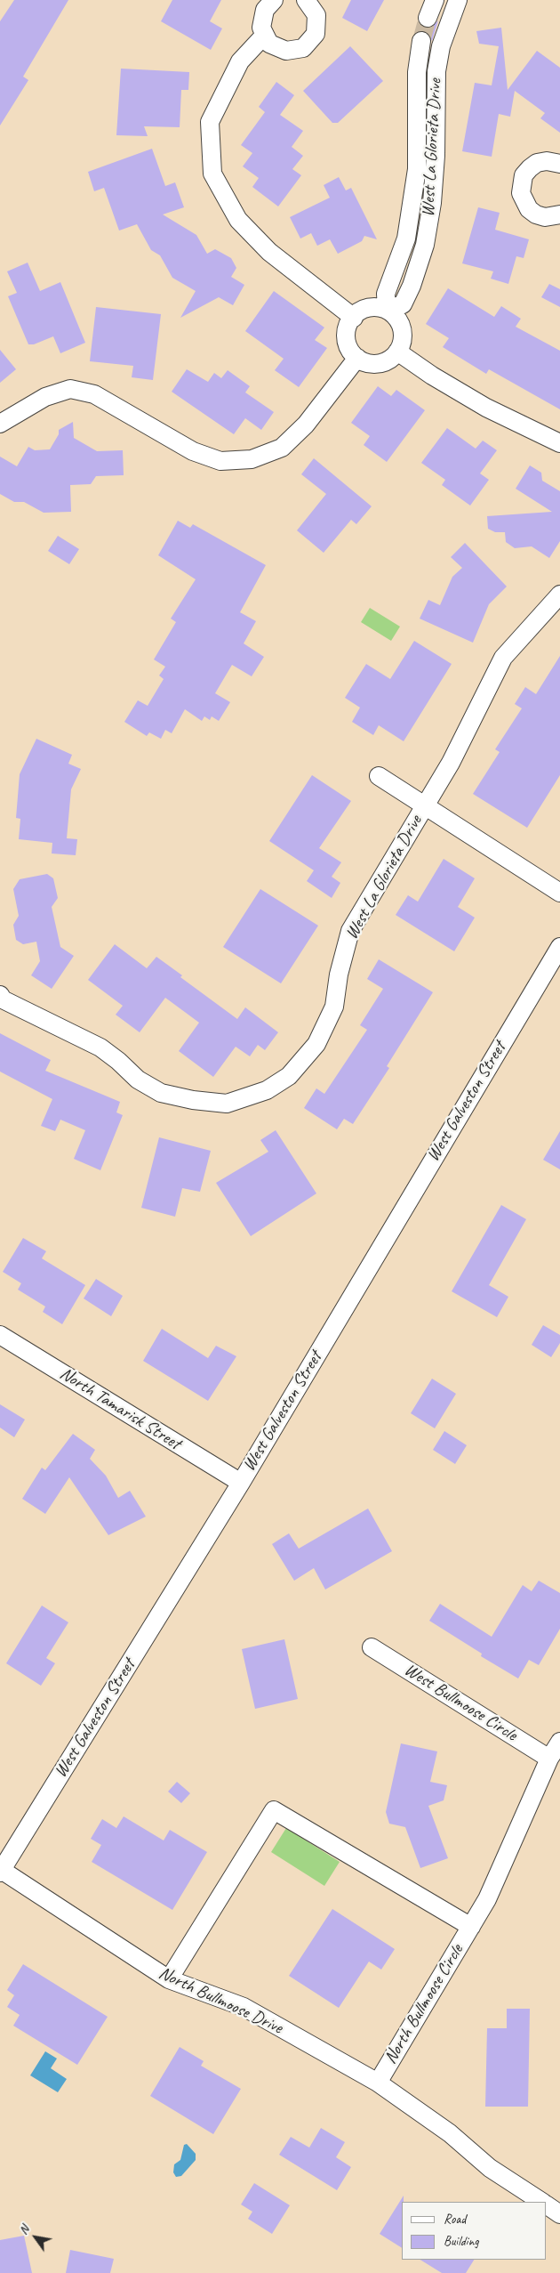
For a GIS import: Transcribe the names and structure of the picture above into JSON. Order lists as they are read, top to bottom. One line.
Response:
{"streets":{"street":["West La Glorieta Drive","West Galveston Street","North Tamarisk Street","West Bullmoose Circle","North Bullmoose Drive","North Bullmoose Circle"]},"crossings":[["West Galveston Street","North Tamarisk Street"],["West Galveston Street","North Bullmoose Drive"],["West Bullmoose Circle","North Bullmoose Circle"],["North Bullmoose Drive","North Bullmoose Circle"]],"legend":["Road","Building"],"north":"top left"}
